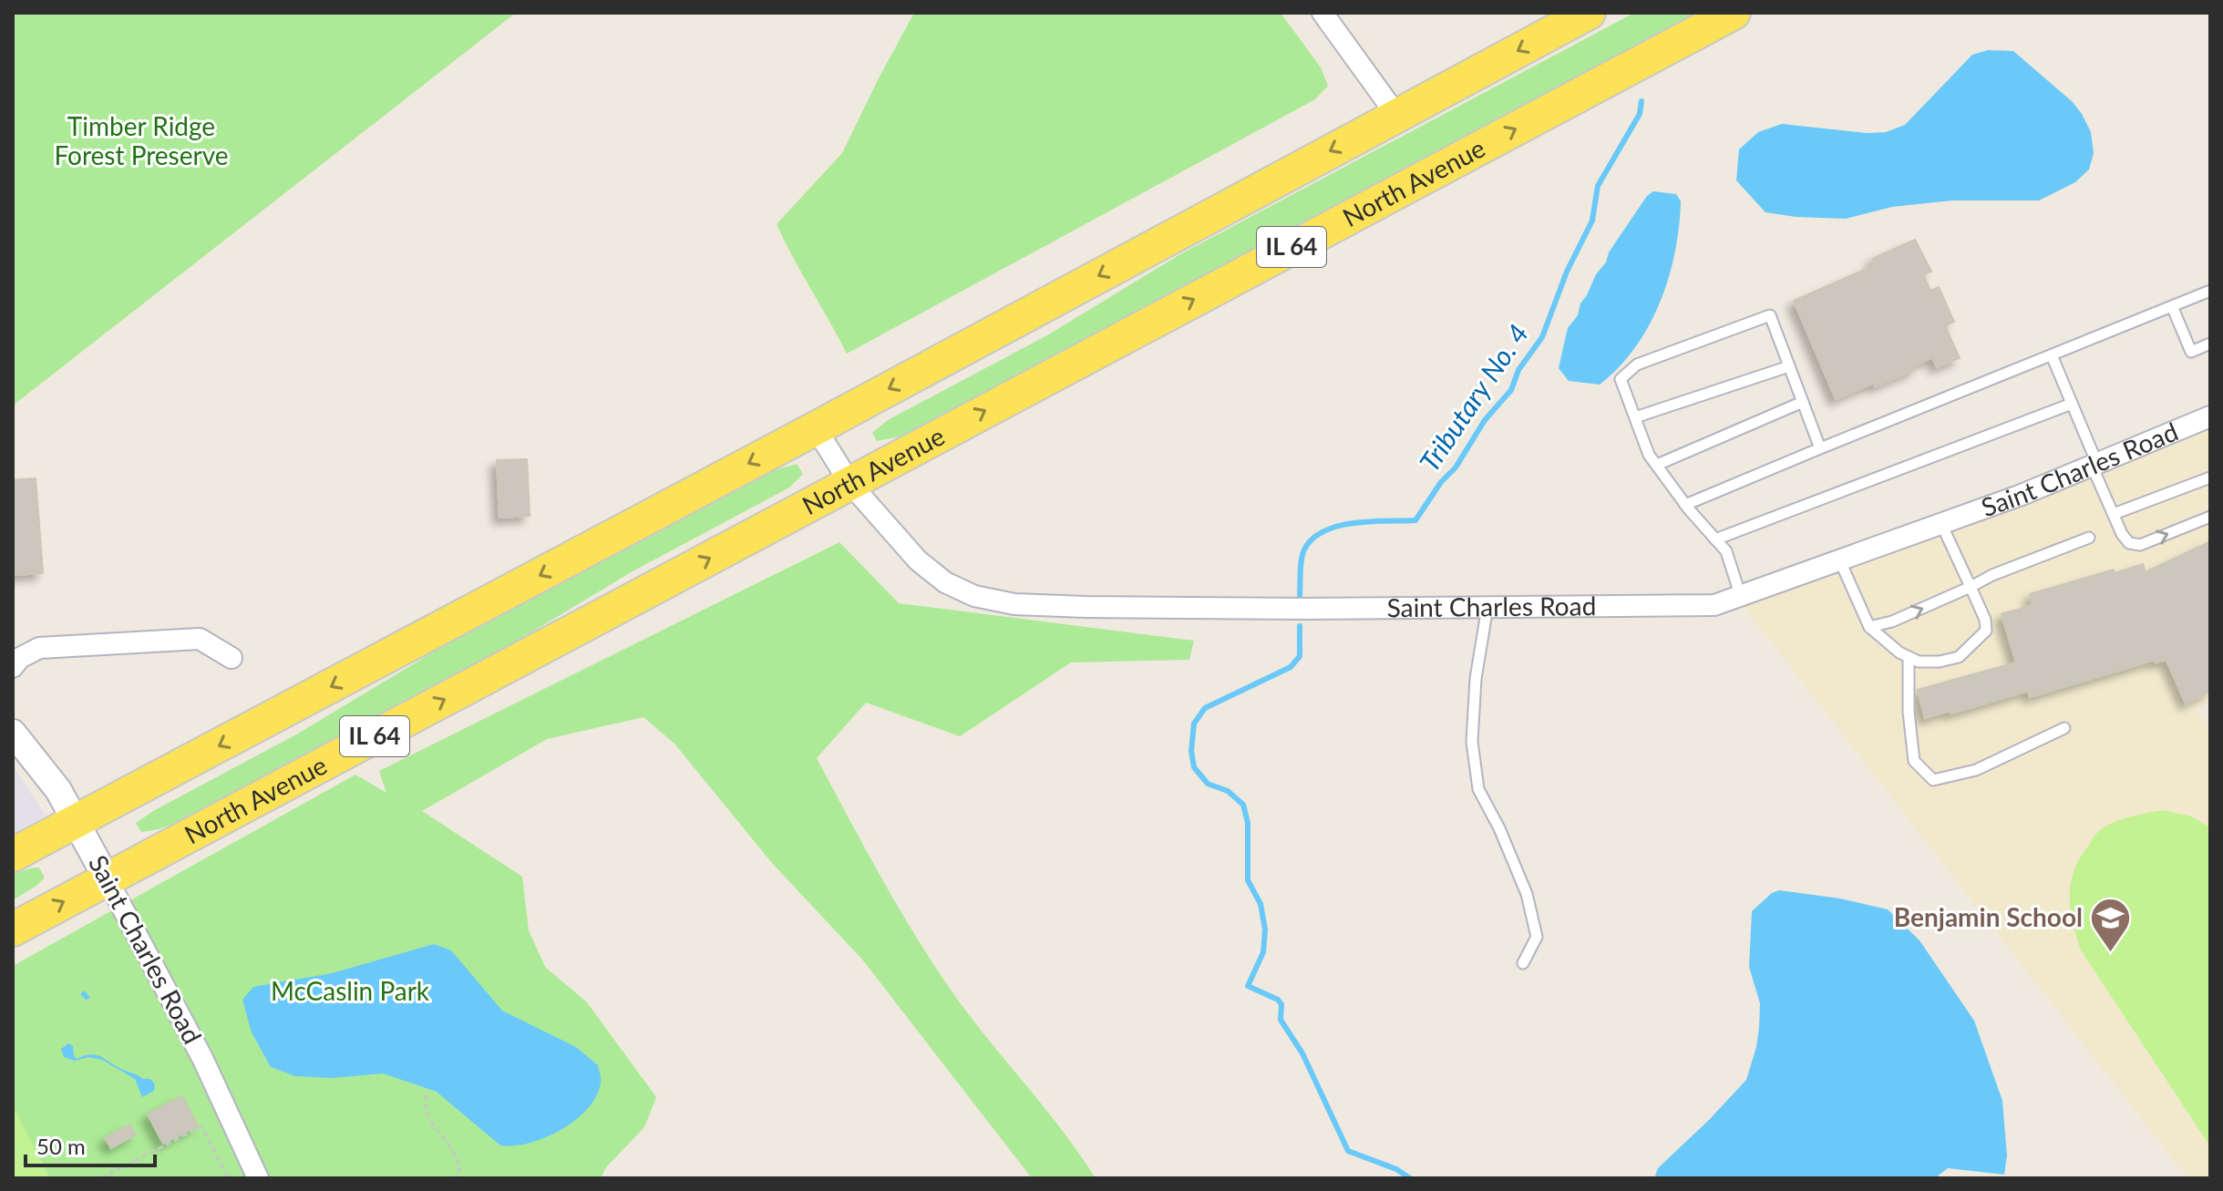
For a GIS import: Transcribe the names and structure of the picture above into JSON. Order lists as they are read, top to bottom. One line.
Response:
{"streets":{"main road":["North Avenue","IL 64"],"street":["Saint Charles Road"]},"crossings":[["North Avenue","Saint Charles Road"],["IL 64","Saint Charles Road"]],"water":["Tributary No. 4"],"parks":["Timber Ridge Forest Preserve","McCaslin Park"],"places":{"school or university":["Benjamin School"]},"scale_bar":"50 m"}
